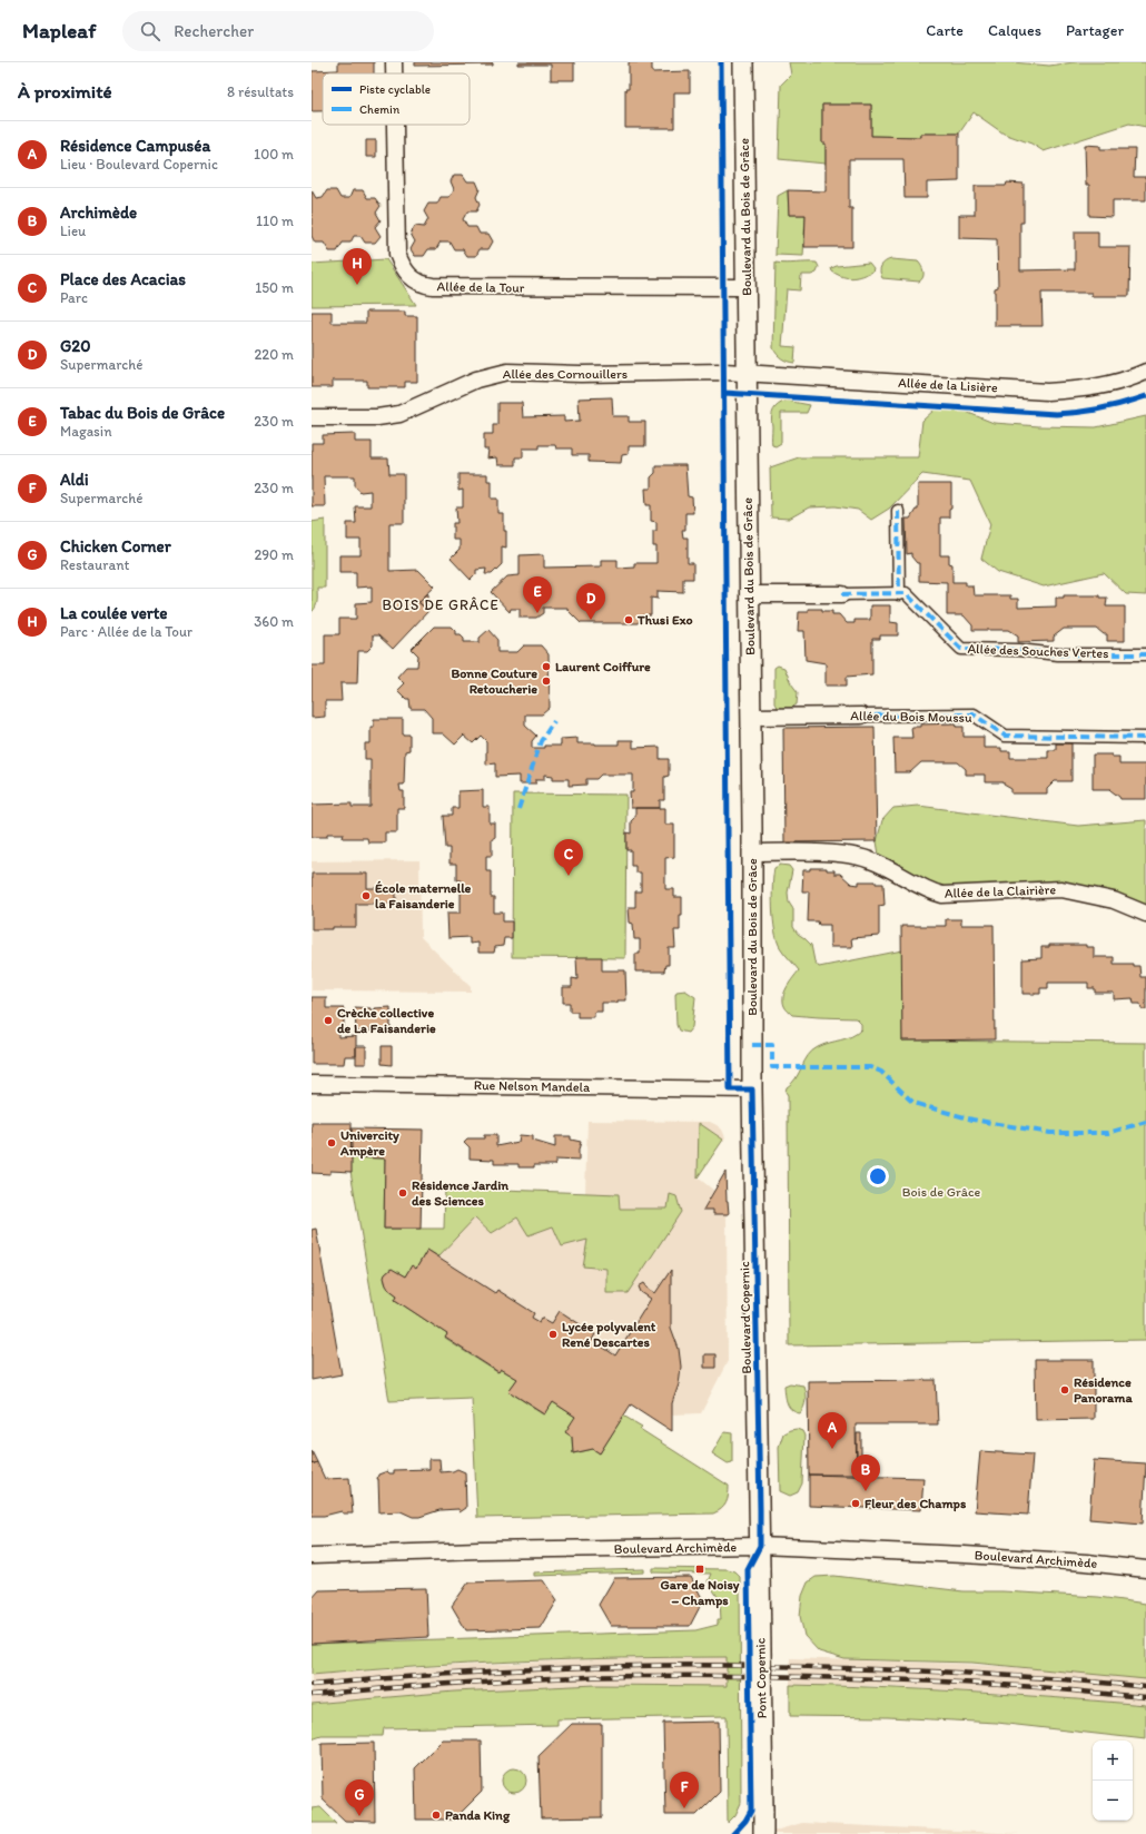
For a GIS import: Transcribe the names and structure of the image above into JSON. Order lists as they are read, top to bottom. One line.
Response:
{"streets":{"street":["Boulevard du Bois de Grâce","Allée de la Tour","Allée des Cornouillers","Allée de la Lisière","Allée des Souches Vertes","Allée du Bois Moussu","Allée de la Clairière","Rue Nelson Mandela","Boulevard Copernic","Boulevard Archimède","Pont Copernic"]},"crossings":[["Boulevard du Bois de Grâce","Allée de la Tour"],["Boulevard du Bois de Grâce","Allée des Cornouillers"],["Boulevard du Bois de Grâce","Allée de la Lisière"],["Boulevard du Bois de Grâce","Allée des Souches Vertes"],["Boulevard du Bois de Grâce","Allée du Bois Moussu"],["Boulevard du Bois de Grâce","Allée de la Clairière"],["Boulevard du Bois de Grâce","Rue Nelson Mandela"],["Boulevard du Bois de Grâce","Boulevard Copernic"],["Allée des Cornouillers","Allée de la Lisière"],["Rue Nelson Mandela","Boulevard Copernic"],["Boulevard Copernic","Boulevard Archimède"],["Boulevard Copernic","Pont Copernic"],["Boulevard Archimède","Pont Copernic"]],"districts":["BOIS DE GRÂCE"],"parks":["Bois de Grâce"],"places":{"other":["Thusi Exo","Laurent Coiffure","Bonne Couture Retoucherie","École maternelle la Faisanderie","Crèche collective de La Faisanderie","Univercity Ampère","Résidence Jardin des Sciences","Lycée polyvalent René Descartes","Résidence Panorama","Fleur des Champs","Panda King"],"transit":["Gare de Noisy – Champs"]},"legend":["Piste cyclable","Chemin"],"page":{"header":"Mapleaf","search":"Rechercher","nav":["Carte","Calques","Partager"],"heading":["À proximité","8 résultats"],"list":[{"mark":"A","name":"Résidence Campuséa","note":"Lieu · Boulevard Copernic","value":"100 m"},{"mark":"B","name":"Archimède","note":"Lieu","value":"110 m"},{"mark":"C","name":"Place des Acacias","note":"Parc","value":"150 m"},{"mark":"D","name":"G20","note":"Supermarché","value":"220 m"},{"mark":"E","name":"Tabac du Bois de Grâce","note":"Magasin","value":"230 m"},{"mark":"F","name":"Aldi","note":"Supermarché","value":"230 m"},{"mark":"G","name":"Chicken Corner","note":"Restaurant","value":"290 m"},{"mark":"H","name":"La coulée verte","note":"Parc · Allée de la Tour","value":"360 m"}],"pins":["H","E","D","C","A","B","F","G"],"map_buttons":["+","−"]}}
